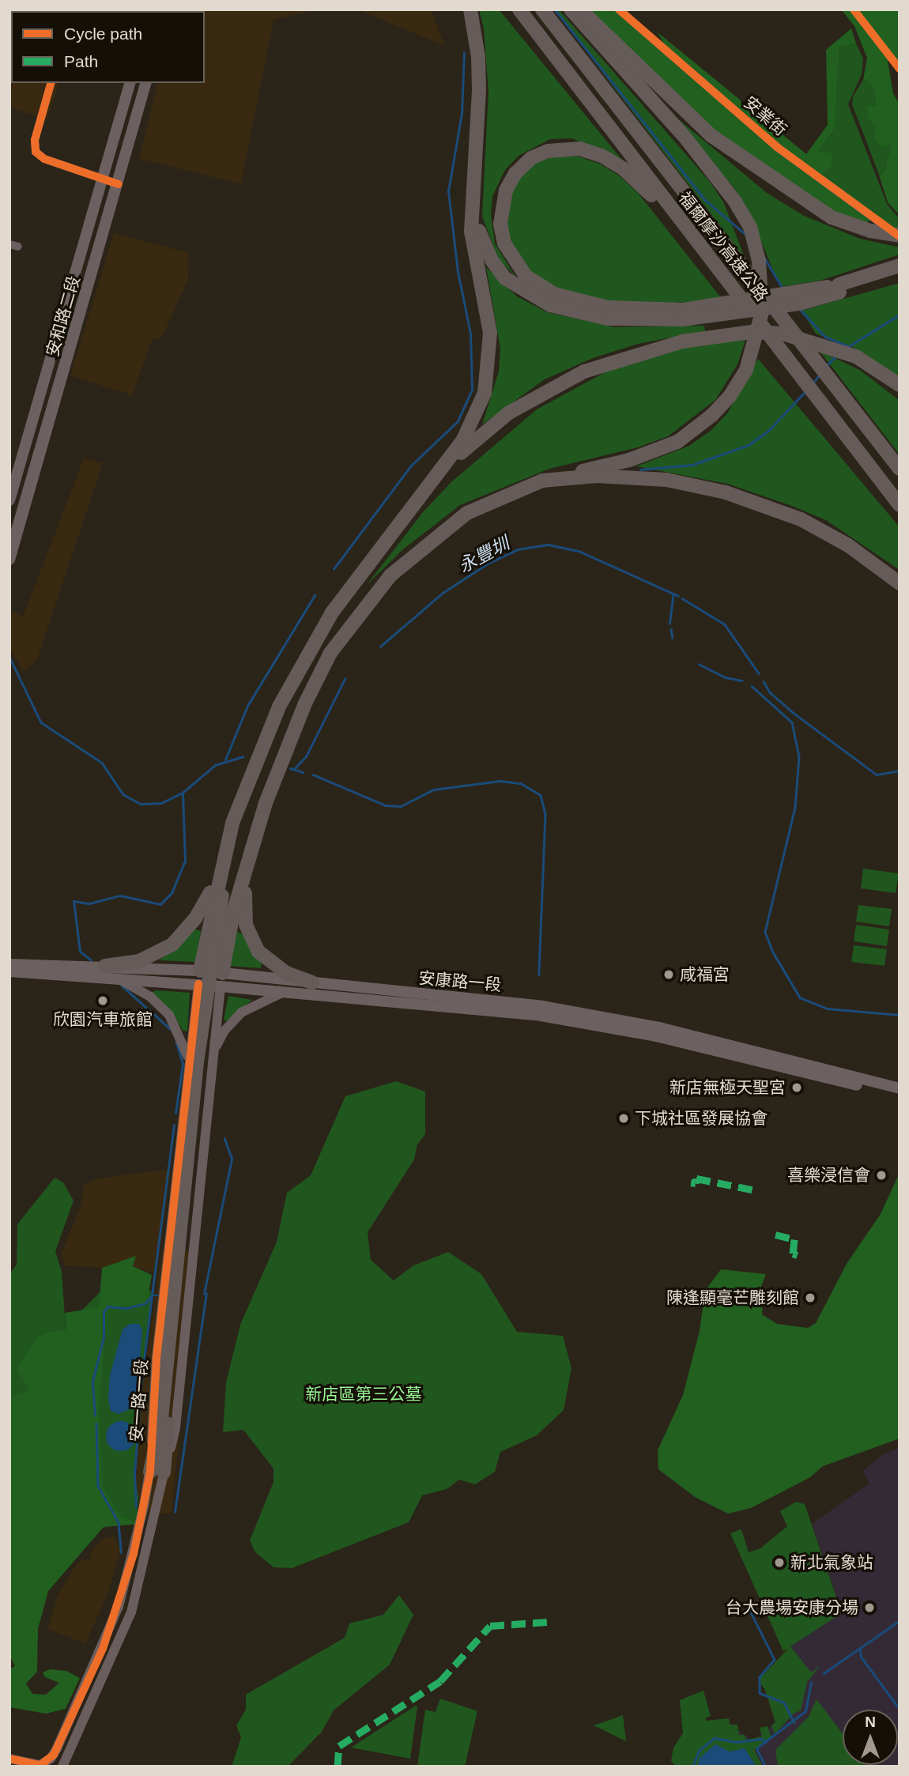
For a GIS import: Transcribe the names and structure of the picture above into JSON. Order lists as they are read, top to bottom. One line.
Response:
{"streets":{"highway":["福爾摩沙高速公路"],"main road":["安和路二段","安康路一段"],"street":["安業街","安一路一段"]},"crossings":[["安康路一段","安一路一段"]],"water":["永豐圳"],"parks":["新店區第三公墓"],"places":["咸福宮","欣園汽車旅館","新店無極天聖宮","下城社區發展協會","喜樂浸信會","陳逢顯毫芒雕刻館","新北氣象站","台大農場安康分場"],"legend":["Cycle path","Path"],"north":"top"}
